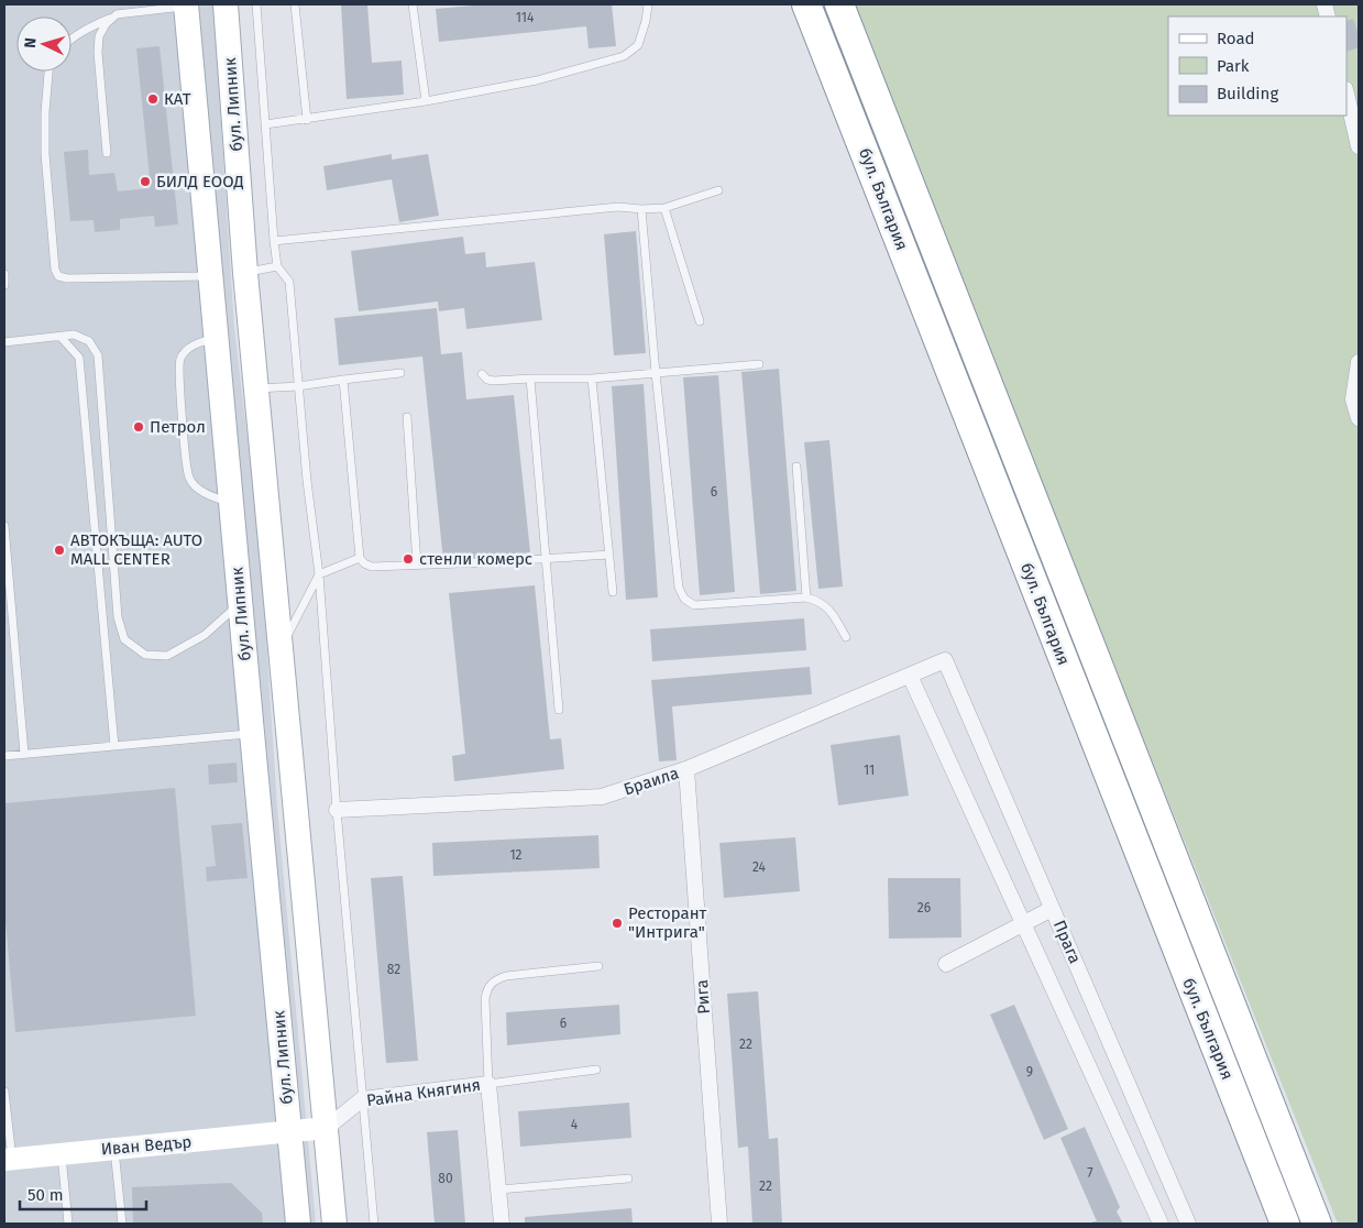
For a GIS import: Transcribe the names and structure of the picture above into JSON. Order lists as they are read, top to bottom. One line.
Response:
{"streets":{"highway":["бул. България"],"main road":["бул. Липник"],"street":["Браила","Прага","Рига","Райна Княгиня","Иван Ведър"]},"crossings":[["бул. Липник","Райна Княгиня"],["бул. Липник","Иван Ведър"],["Браила","Прага"],["Браила","Рига"],["Райна Княгиня","Иван Ведър"]],"places":["КАТ","БИЛД ЕООД","Петрол","АВТОКЪЩА: AUTO MALL CENTER","стенли комерс","Ресторант \"Интрига\""],"house_numbers":["114","6","11","12","24","26","82","6","22","9","4","7","80","22"],"legend":["Road","Park","Building"],"scale_bar":"50 m","north":"left"}
